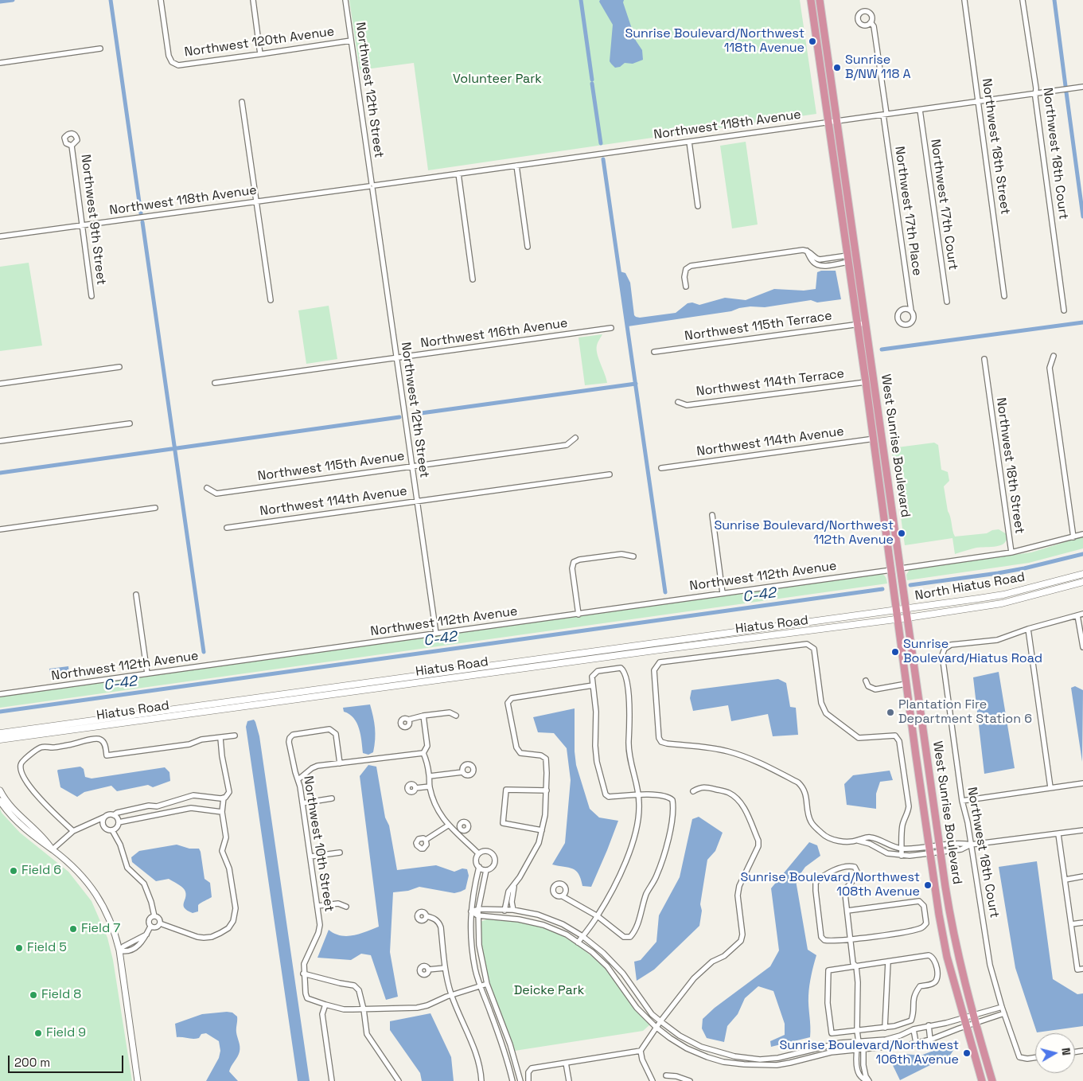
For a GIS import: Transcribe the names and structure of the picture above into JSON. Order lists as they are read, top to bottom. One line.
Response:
{"streets":{"highway":["West Sunrise Boulevard"],"main road":["North Hiatus Road","Hiatus Road"],"street":["Northwest 120th Avenue","Northwest 12th Street","Northwest 118th Avenue","Northwest 18th Street","Northwest 18th Court","Northwest 17th Court","Northwest 17th Place","Northwest 9th Street","Northwest 115th Terrace","Northwest 116th Avenue","Northwest 114th Terrace","Northwest 114th Avenue","Northwest 115th Avenue","Northwest 112th Avenue","Northwest 10th Street"]},"crossings":[["Northwest 120th Avenue","Northwest 12th Street"],["Northwest 12th Street","Northwest 118th Avenue"],["Northwest 12th Street","Northwest 116th Avenue"],["Northwest 12th Street","Northwest 114th Avenue"],["Northwest 12th Street","Northwest 115th Avenue"],["Northwest 12th Street","Northwest 112th Avenue"],["Northwest 118th Avenue","Northwest 18th Street"],["Northwest 118th Avenue","Northwest 18th Court"],["Northwest 118th Avenue","Northwest 17th Court"],["Northwest 118th Avenue","Northwest 17th Place"],["Northwest 118th Avenue","Northwest 9th Street"],["Northwest 118th Avenue","West Sunrise Boulevard"],["Northwest 115th Terrace","West Sunrise Boulevard"],["Northwest 114th Terrace","West Sunrise Boulevard"],["Northwest 114th Avenue","West Sunrise Boulevard"],["West Sunrise Boulevard","Northwest 112th Avenue"],["West Sunrise Boulevard","North Hiatus Road"],["West Sunrise Boulevard","Hiatus Road"],["North Hiatus Road","Hiatus Road"]],"water":["C-42"],"parks":["Volunteer Park","Deicke Park"],"places":["Sunrise Boulevard/Northwest 118th Avenue","Sunrise B/NW 118 A","Sunrise Boulevard/Northwest 112th Avenue","Sunrise Boulevard/Hiatus Road","Plantation Fire Department Station 6","Field 6","Sunrise Boulevard/Northwest 108th Avenue","Field 7","Field 5","Field 8","Field 9","Sunrise Boulevard/Northwest 106th Avenue"],"scale_bar":"200 m","north":"right"}
